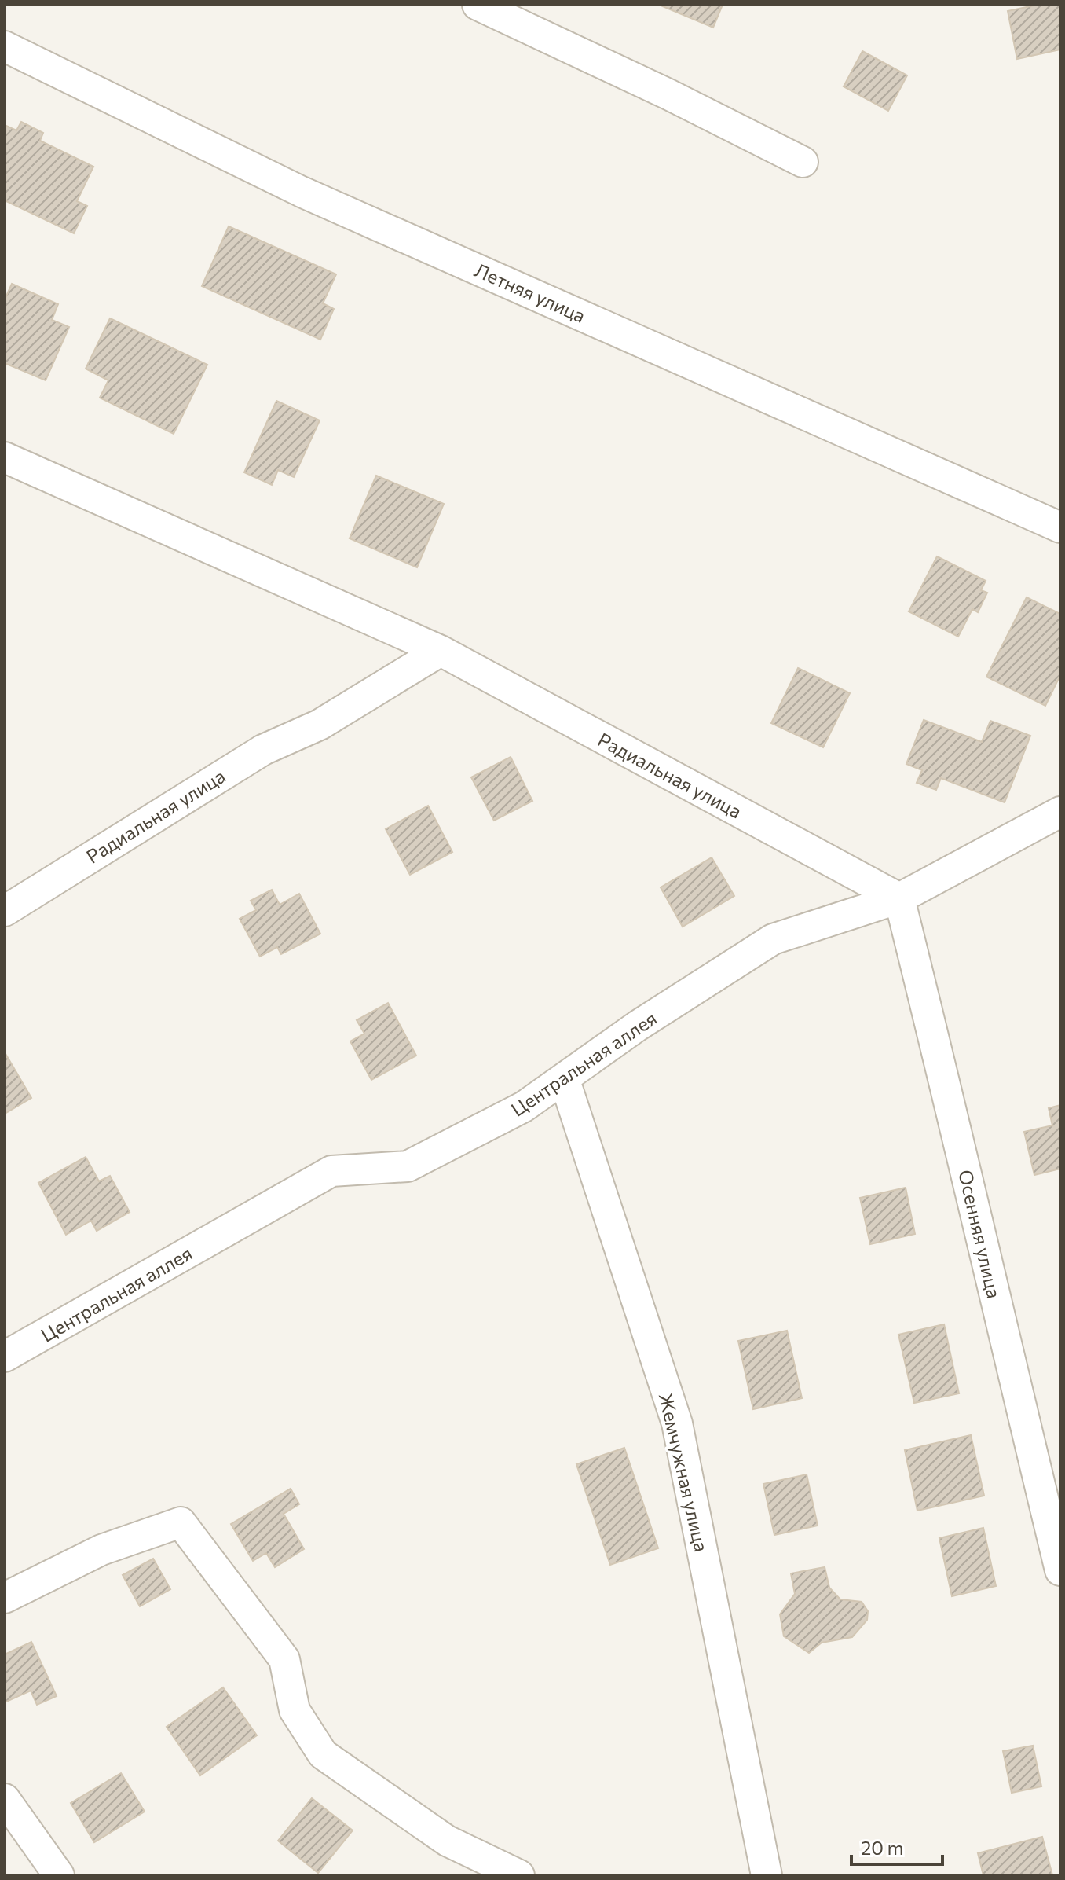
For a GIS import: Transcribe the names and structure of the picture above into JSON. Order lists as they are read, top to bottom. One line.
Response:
{"streets":{"street":["Летняя улица","Радиальная улица","Центральная аллея","Осенняя улица","Жемчужная улица"]},"crossings":[["Радиальная улица","Центральная аллея"],["Радиальная улица","Осенняя улица"],["Центральная аллея","Осенняя улица"],["Центральная аллея","Жемчужная улица"]],"scale_bar":"20 m"}
